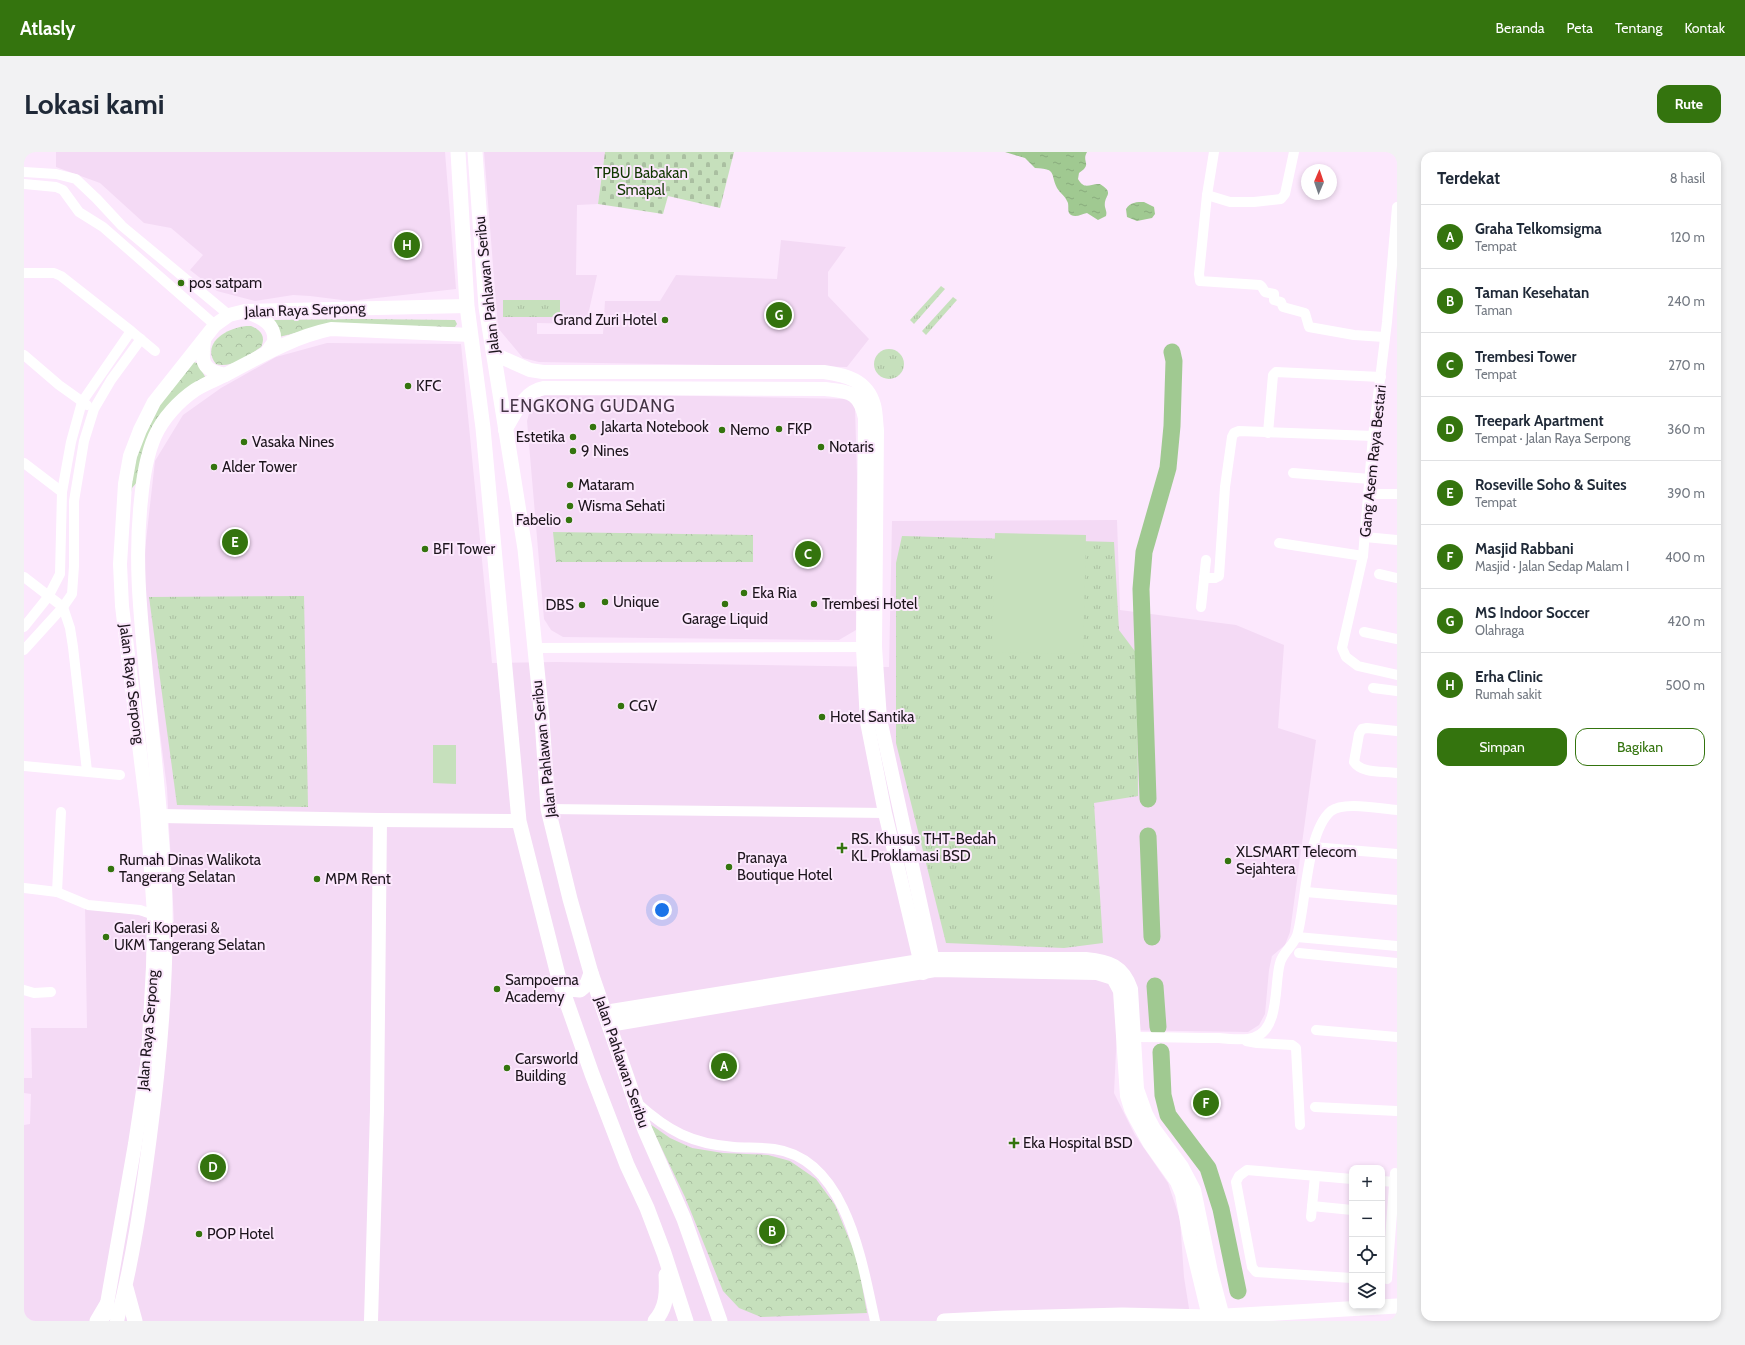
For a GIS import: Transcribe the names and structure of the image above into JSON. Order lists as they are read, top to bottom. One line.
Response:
{"streets":{"main road":["Jalan Pahlawan Seribu"],"street":["Jalan Raya Serpong","Gang Asem Raya Bestari"]},"crossings":[["Jalan Pahlawan Seribu","Jalan Raya Serpong"]],"districts":["LENGKONG GUDANG"],"parks":["TPBU Babakan Smapal"],"places":{"other":["pos satpam","Grand Zuri Hotel","KFC","Jakarta Notebook","FKP","Nemo","Estetika","Vasaka Nines","Notaris","9 Nines","Alder Tower","Mataram","Wisma Sehati","Fabelio","BFI Tower","Eka Ria","Unique","Garage Liquid","Trembesi Hotel","DBS","CGV","Hotel Santika","XLSMART Telecom Sejahtera","Pranaya Boutique Hotel","Rumah Dinas Walikota Tangerang Selatan","MPM Rent","Galeri Koperasi & UKM Tangerang Selatan","Sampoerna Academy","Carsworld Building","POP Hotel"],"health":["RS. Khusus THT-Bedah KL Proklamasi BSD","Eka Hospital BSD"]},"north":"top","page":{"header":"Atlasly","nav":["Beranda","Peta","Tentang","Kontak"],"buttons":["Rute",["Simpan","Bagikan"]],"title":"Lokasi kami","heading":["Terdekat","8 hasil"],"list":[{"mark":"A","name":"Graha Telkomsigma","note":"Tempat","value":"120 m"},{"mark":"B","name":"Taman Kesehatan","note":"Taman","value":"240 m"},{"mark":"C","name":"Trembesi Tower","note":"Tempat","value":"270 m"},{"mark":"D","name":"Treepark Apartment","note":"Tempat · Jalan Raya Serpong","value":"360 m"},{"mark":"E","name":"Roseville Soho & Suites","note":"Tempat","value":"390 m"},{"mark":"F","name":"Masjid Rabbani","note":"Masjid · Jalan Sedap Malam I","value":"400 m"},{"mark":"G","name":"MS Indoor Soccer","note":"Olahraga","value":"420 m"},{"mark":"H","name":"Erha Clinic","note":"Rumah sakit","value":"500 m"}],"pins":["H","G","E","C","A","F","D","B"],"map_buttons":["+","−"]}}
